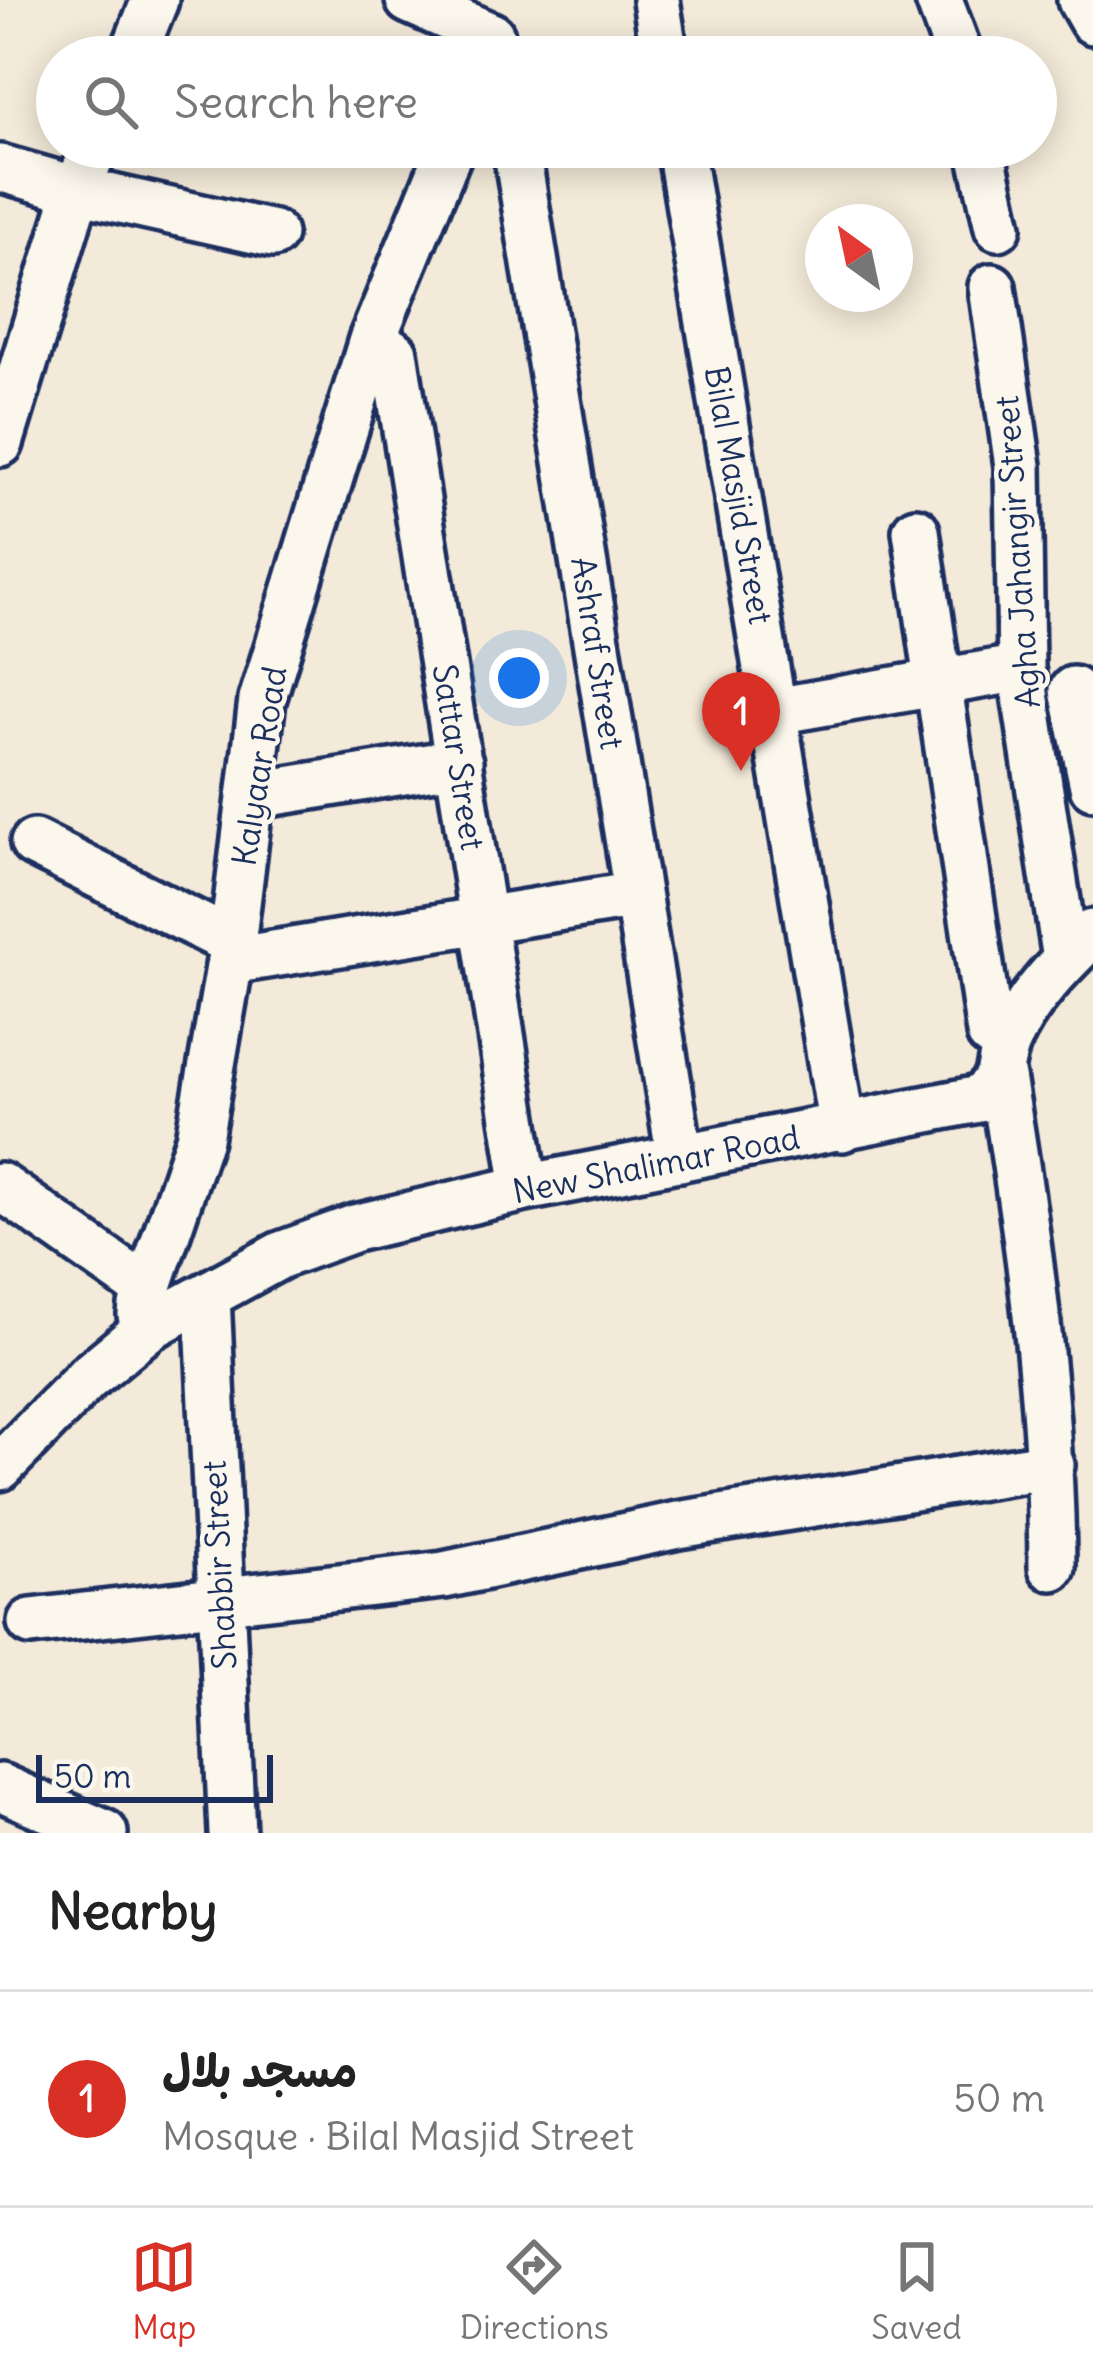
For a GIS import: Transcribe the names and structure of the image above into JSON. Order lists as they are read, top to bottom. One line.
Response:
{"streets":{"street":["Bilal Masjid Street","Agha Jahangir Street","Ashraf Street","Sattar Street","Kalyaar Road","New Shalimar Road","Shabbir Street"]},"crossings":[["Bilal Masjid Street","New Shalimar Road"],["Agha Jahangir Street","New Shalimar Road"],["Ashraf Street","New Shalimar Road"],["Sattar Street","Kalyaar Road"],["Sattar Street","New Shalimar Road"],["Kalyaar Road","New Shalimar Road"],["New Shalimar Road","Shabbir Street"]],"scale_bar":"50 m","north":"top left","page":{"search":"Search here","pins":"1","scale":"50 m","heading":"Nearby","list":[{"mark":"1","name":"مسجد بلال","note":"Mosque · Bilal Masjid Street","value":"50 m"}],"nav":["Map","Directions","Saved"]}}
